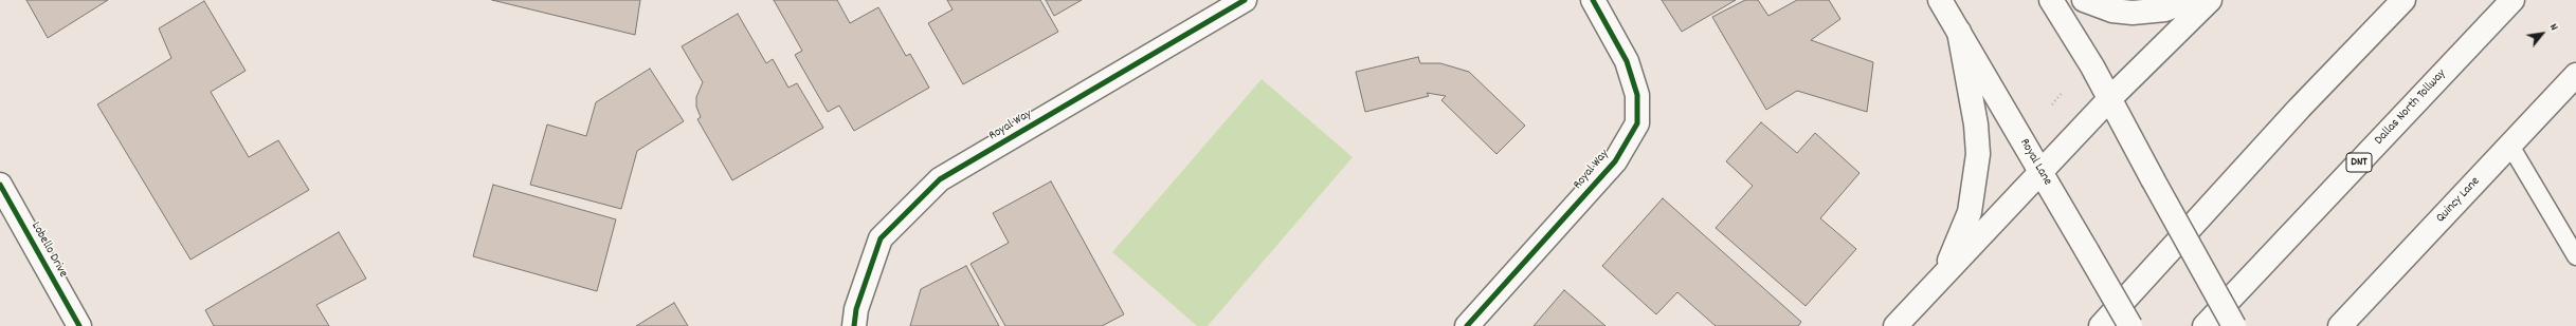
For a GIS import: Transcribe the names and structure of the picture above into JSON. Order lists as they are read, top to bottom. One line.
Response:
{"streets":{"main road":["Dallas North Tollway","Royal Way","Royal Lane","DNT","Quincy Lane","Lobello Drive"]},"north":"top right"}
